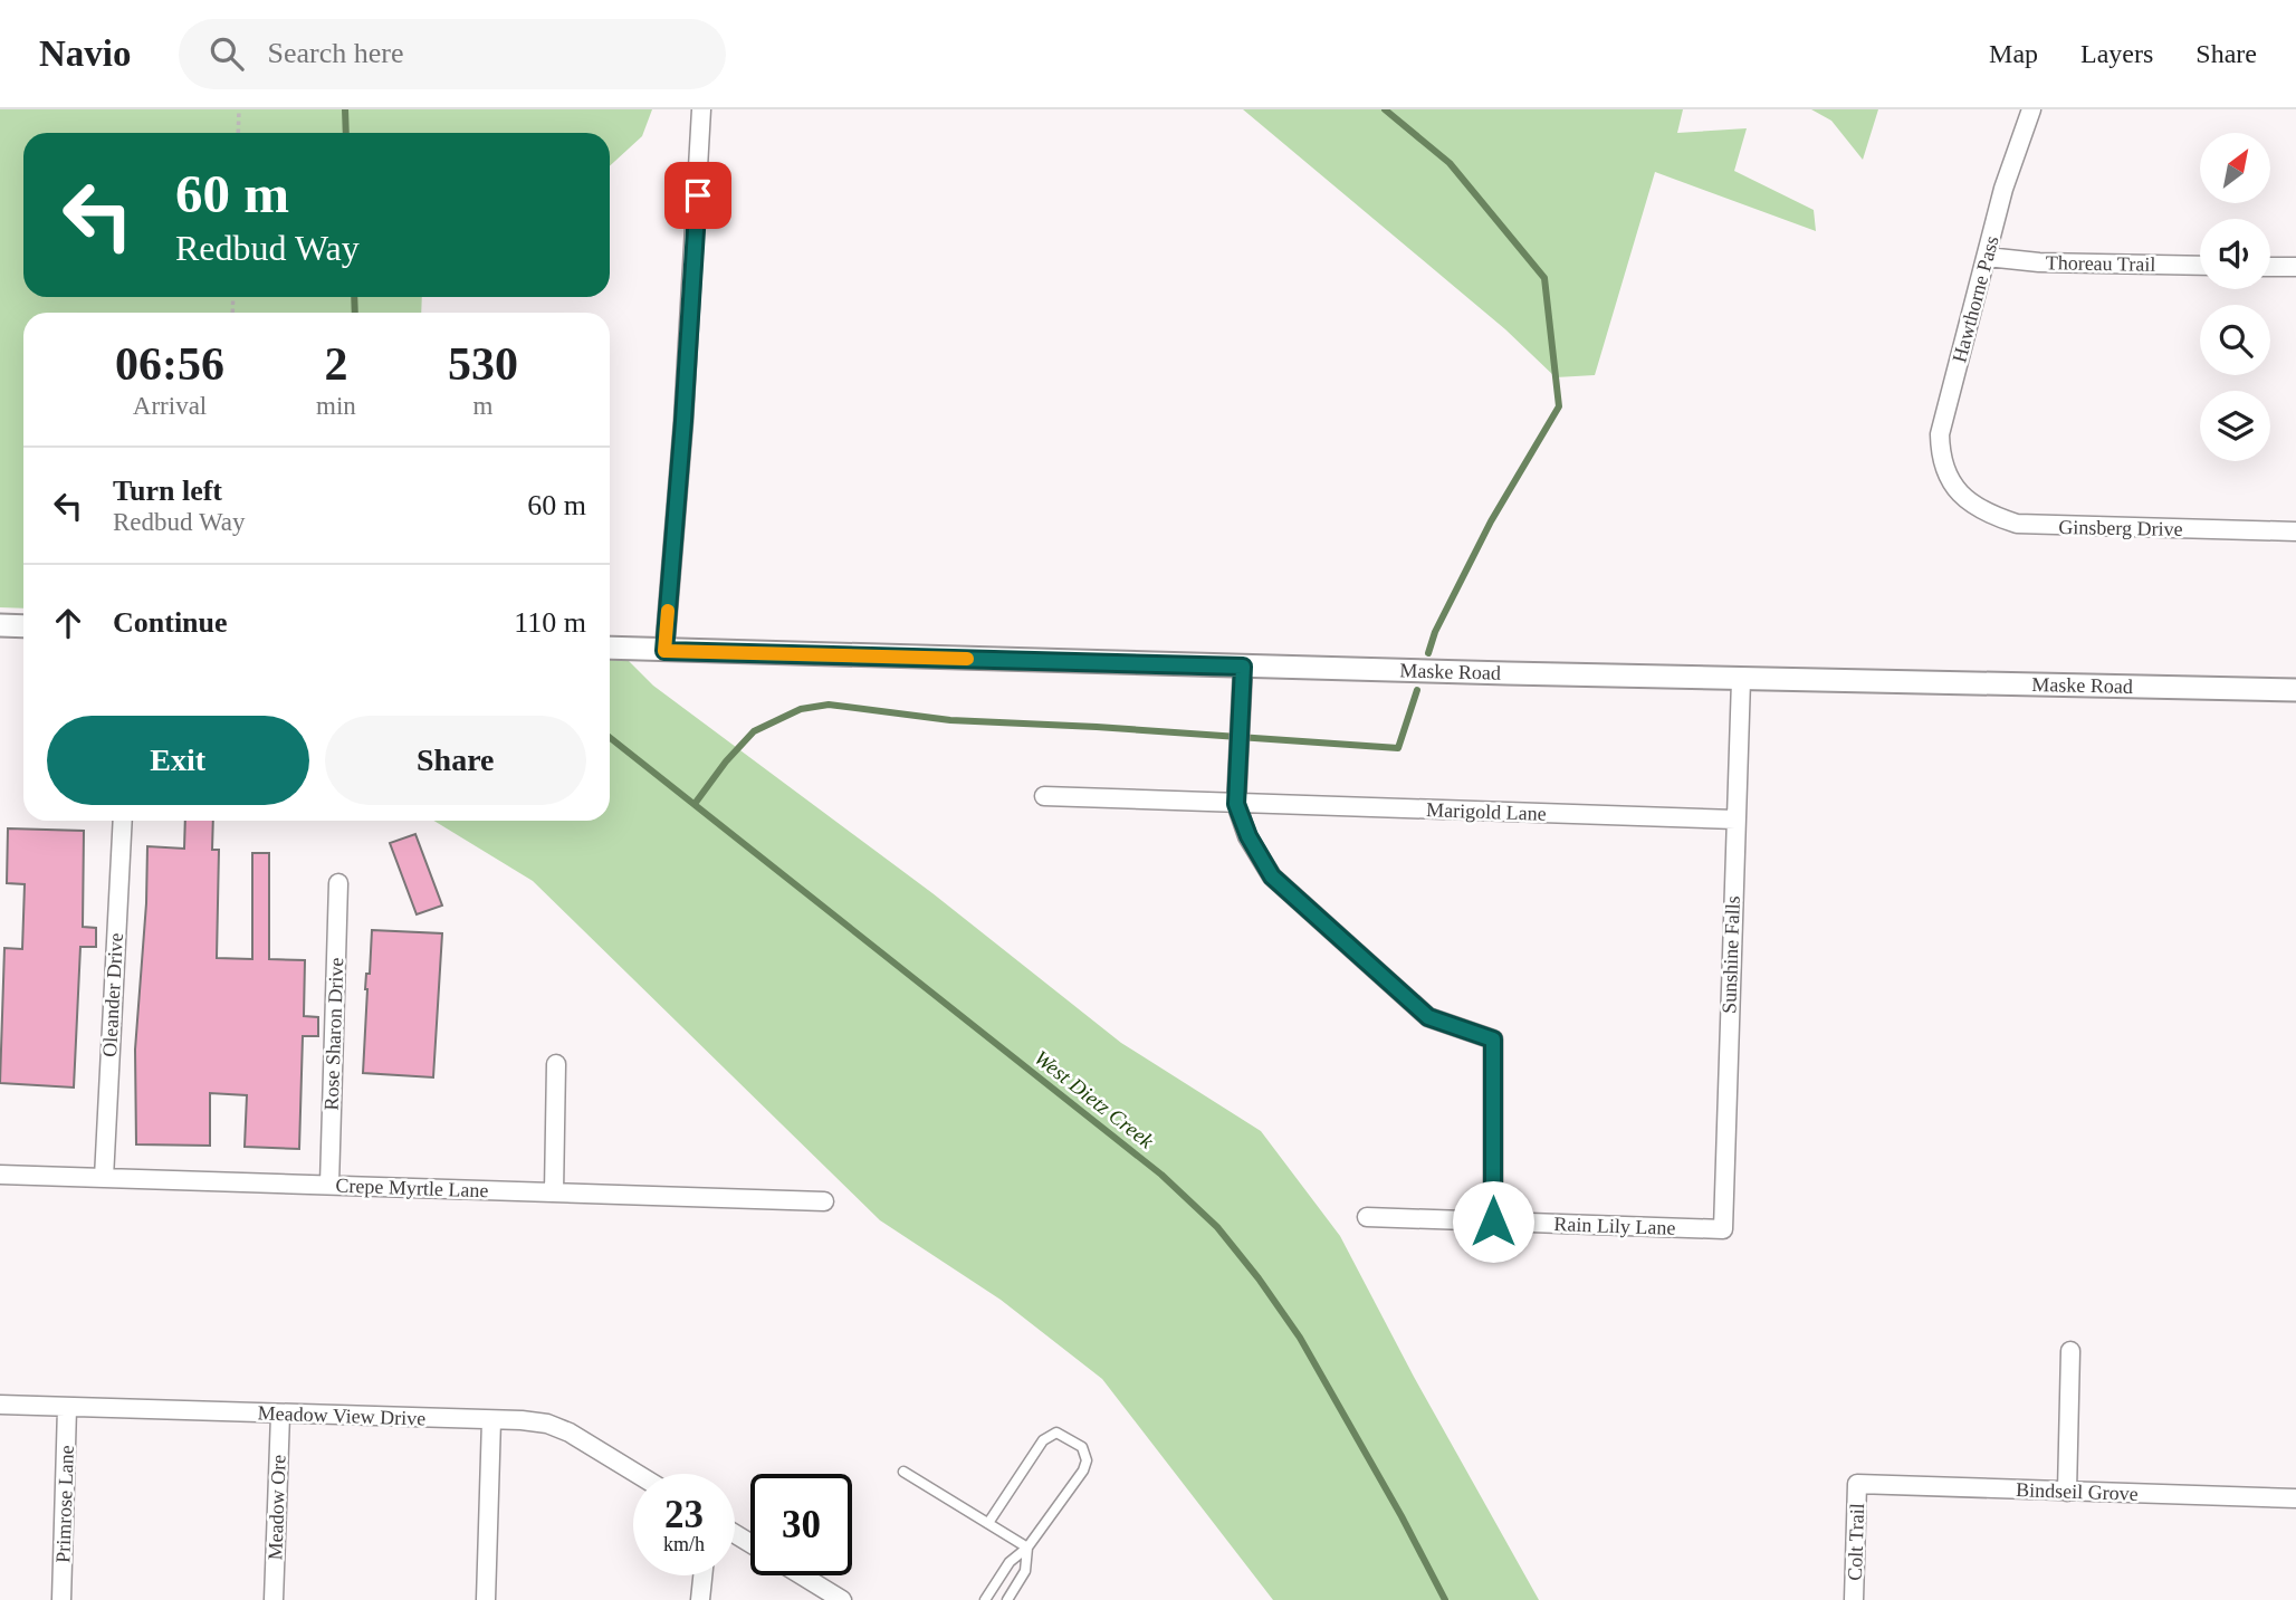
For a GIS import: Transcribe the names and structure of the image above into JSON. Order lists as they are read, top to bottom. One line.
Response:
{"streets":{"street":["Thoreau Trail","Hawthorne Pass","Ginsberg Drive","Maske Road","Marigold Lane","Sunshine Falls","Oleander Drive","Rose Sharon Drive","Crepe Myrtle Lane","Rain Lily Lane","Meadow View Drive","Bindseil Grove","Primrose Lane","Meadow Ore","Colt Trail"]},"crossings":[["Thoreau Trail","Hawthorne Pass"],["Hawthorne Pass","Ginsberg Drive"],["Maske Road","Sunshine Falls"],["Marigold Lane","Sunshine Falls"],["Sunshine Falls","Rain Lily Lane"],["Oleander Drive","Crepe Myrtle Lane"],["Rose Sharon Drive","Crepe Myrtle Lane"],["Meadow View Drive","Primrose Lane"],["Meadow View Drive","Meadow Ore"],["Bindseil Grove","Colt Trail"]],"water":["West Dietz Creek"],"north":"top right","page":{"header":"Navio","search":"Search here","nav":["Map","Layers","Share"],"turn":["60 m","Redbud Way"],"eta":["06:56","Arrival","2","min","530","m"],"list":[{"name":"Turn left","note":"Redbud Way","value":"60 m"},{"name":"Continue","value":"110 m"}],"buttons":["Exit","Share"],"speed":"23 km/h","limit":"30"}}
